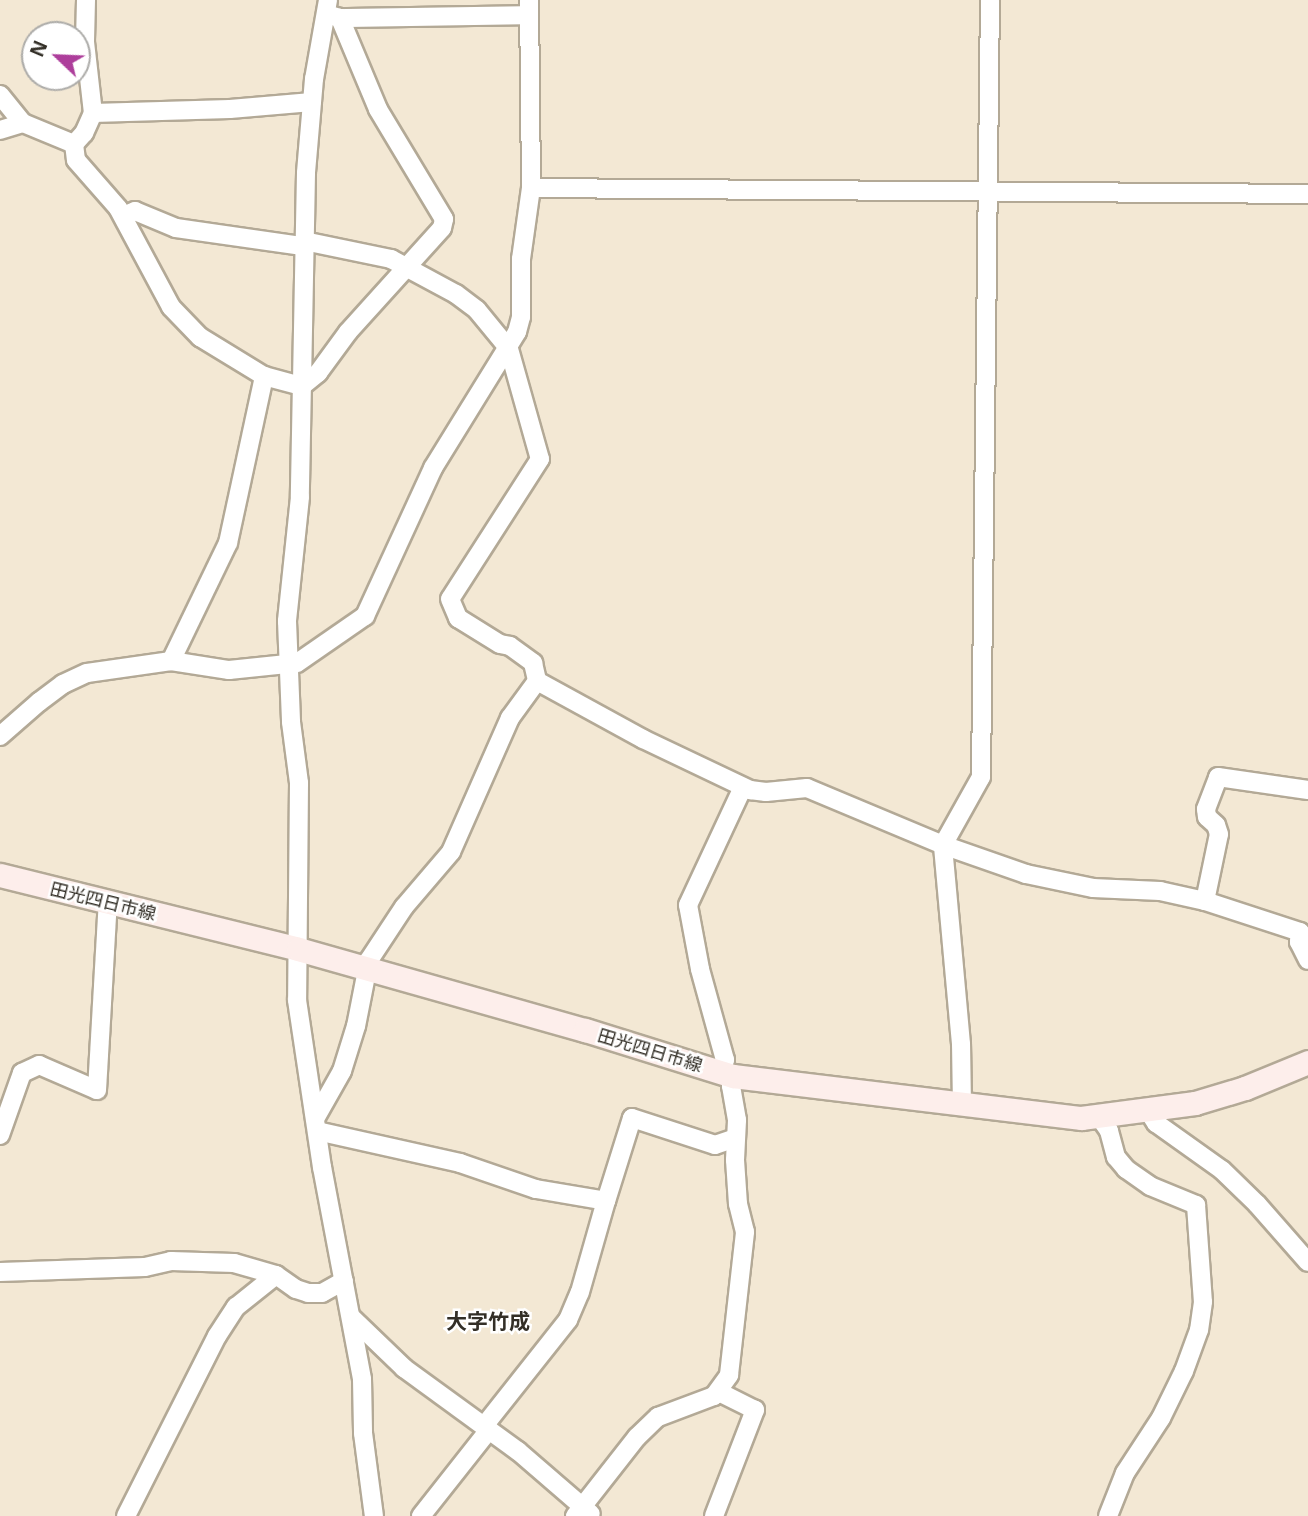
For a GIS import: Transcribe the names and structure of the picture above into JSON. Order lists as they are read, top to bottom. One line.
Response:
{"streets":{"main road":["田光四日市線"]},"districts":["大字竹成"],"north":"top left"}
